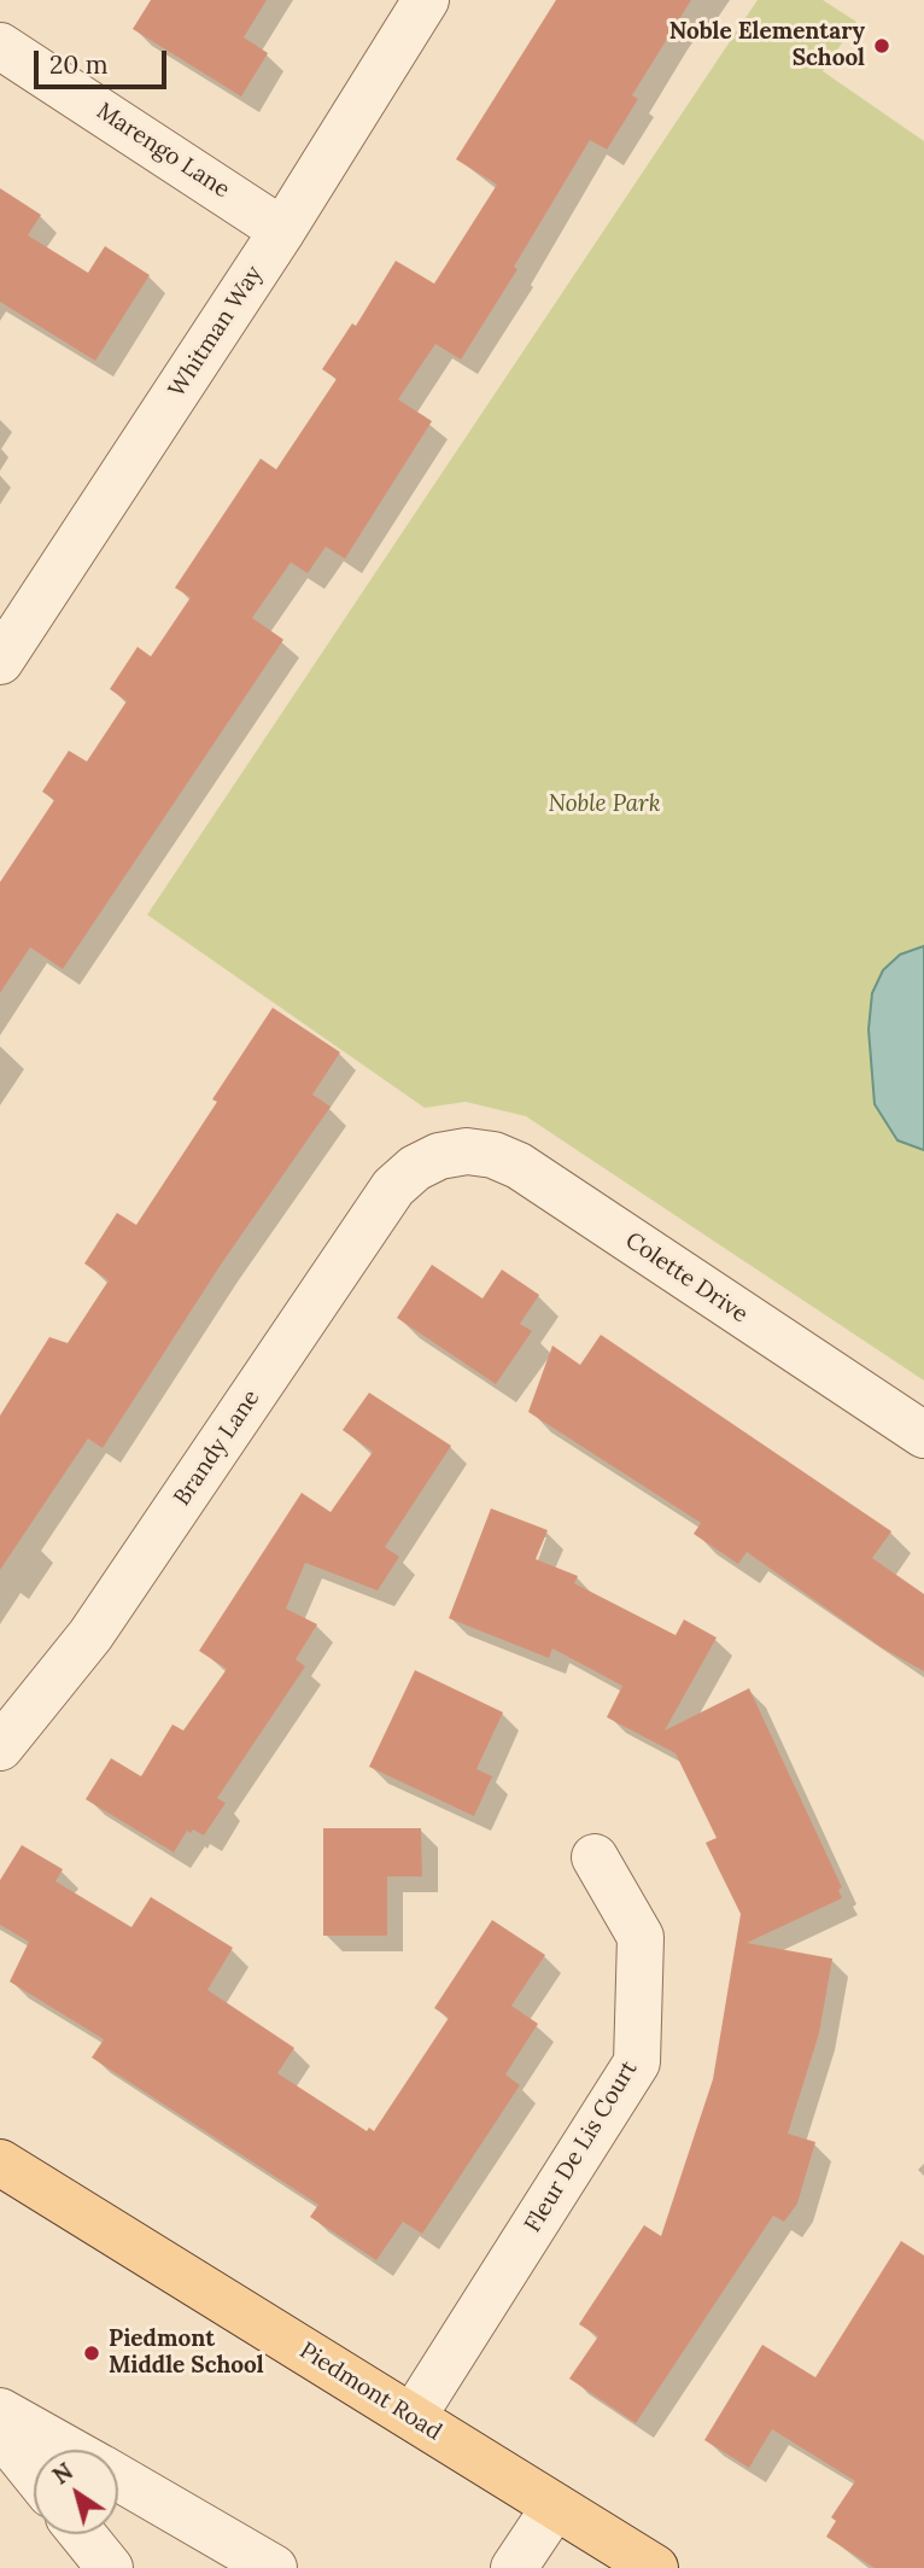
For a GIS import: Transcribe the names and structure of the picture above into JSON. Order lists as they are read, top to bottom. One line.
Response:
{"streets":{"main road":["Piedmont Road"],"street":["Marengo Lane","Whitman Way","Colette Drive","Brandy Lane","Fleur De Lis Court"]},"crossings":[["Marengo Lane","Whitman Way"],["Colette Drive","Brandy Lane"],["Fleur De Lis Court","Piedmont Road"]],"parks":["Noble Park"],"places":["Noble Elementary School","Piedmont Middle School"],"scale_bar":"20 m","north":"top left"}
